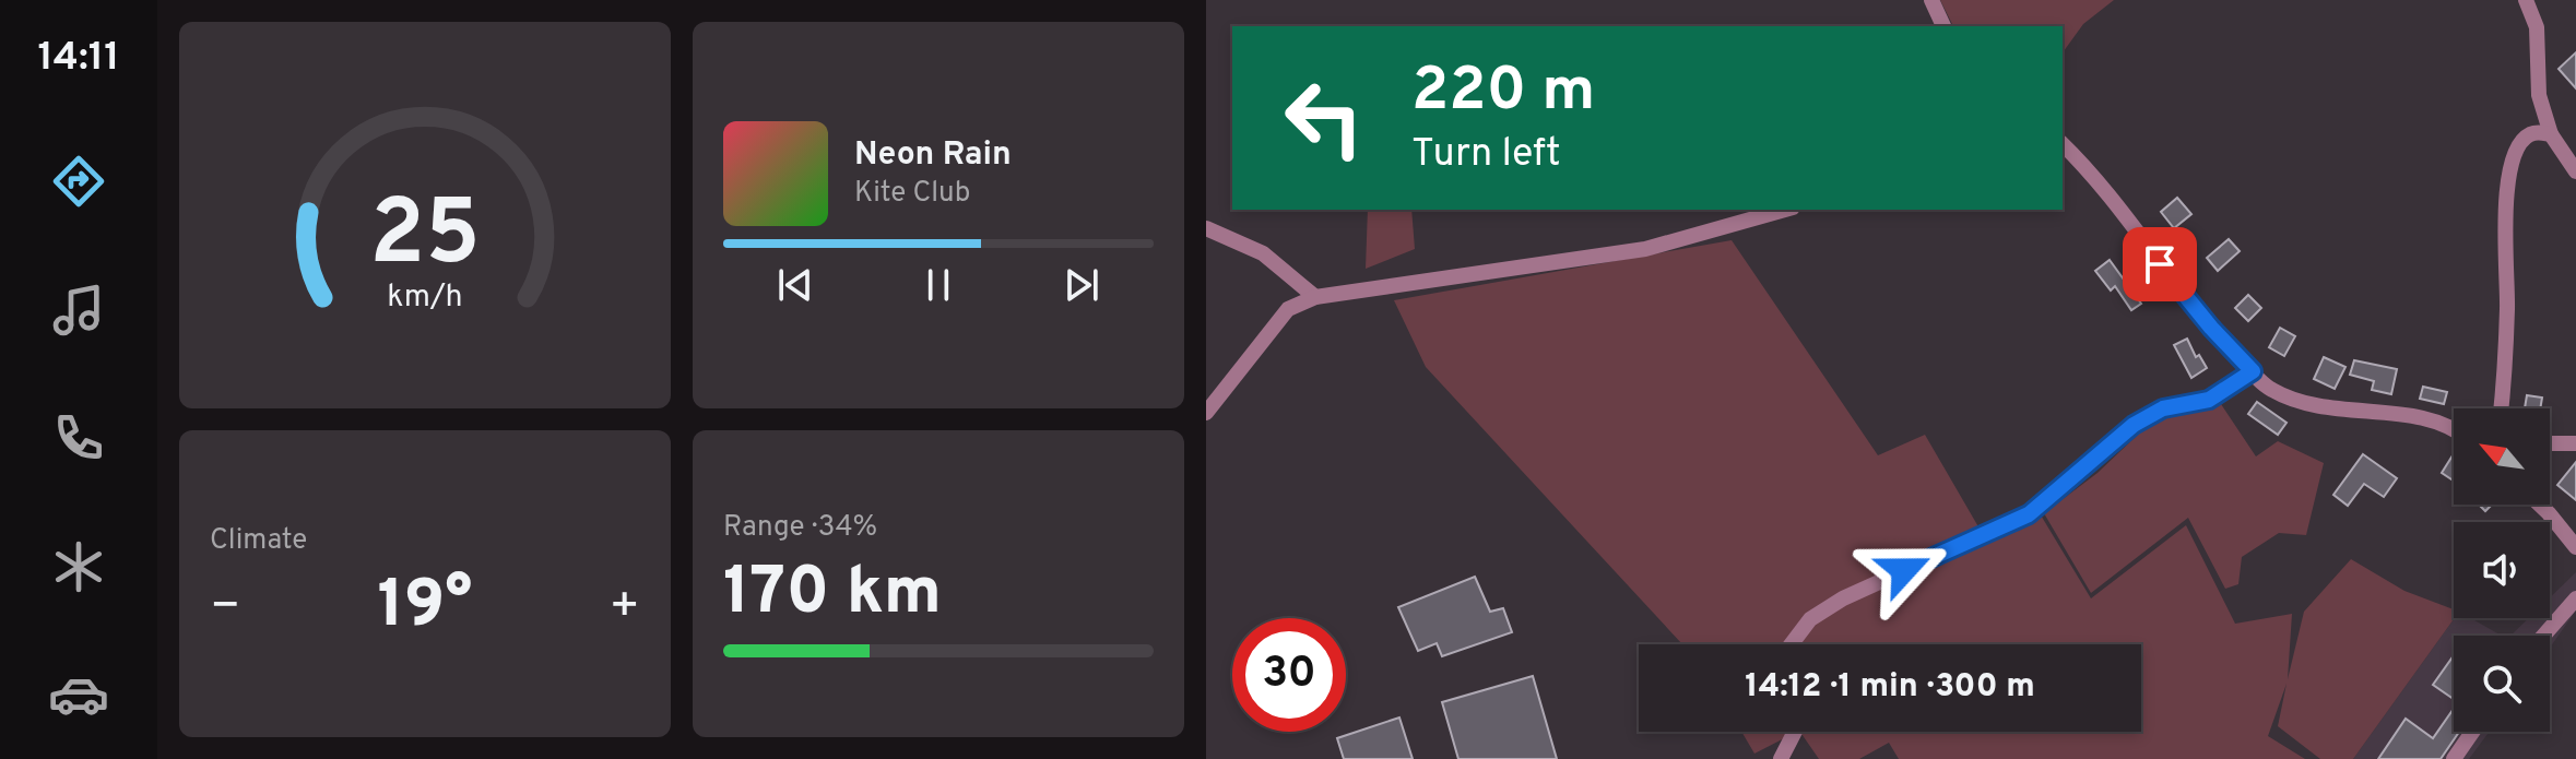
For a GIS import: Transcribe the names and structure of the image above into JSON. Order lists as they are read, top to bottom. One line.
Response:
{"north":"top left","page":{"tabs":"14:11","turn":["220 m","Turn left"],"song":["Neon Rain","Kite Club"],"tile":["Climate",["Range · 34%","170 km"]],"heat":["−","19°","+"],"limit":"30","trip":"14:12 · 1 min · 300 m","gauge":["25","km/h"]}}
